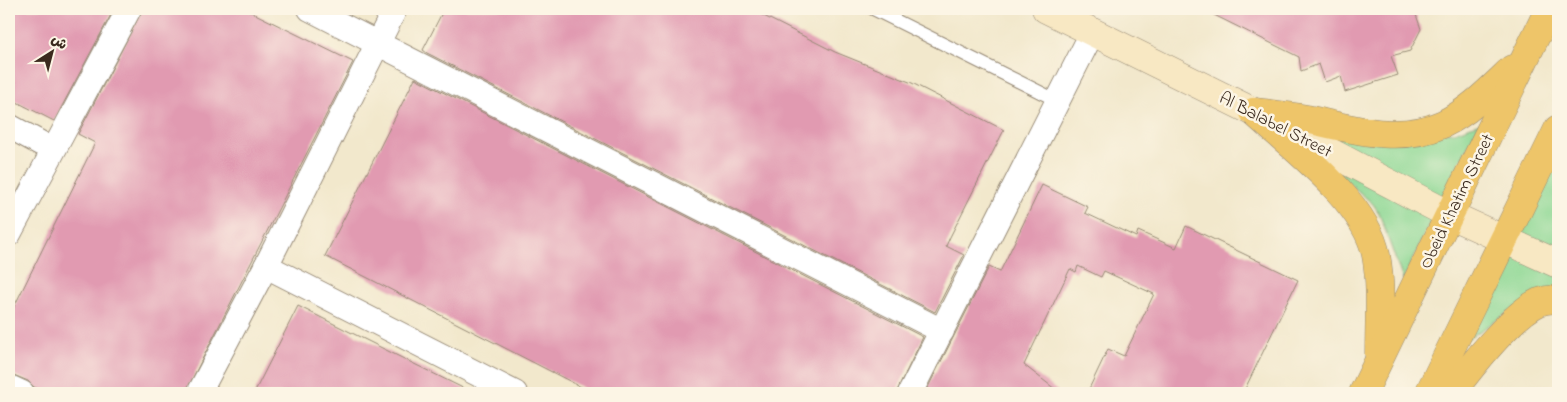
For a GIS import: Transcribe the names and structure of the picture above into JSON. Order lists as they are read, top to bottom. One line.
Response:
{"streets":{"main road":["Obeid Khatim Street"],"street":["Al Balabel Street"]},"crossings":[["Al Balabel Street","Obeid Khatim Street"]],"north":"top right"}
